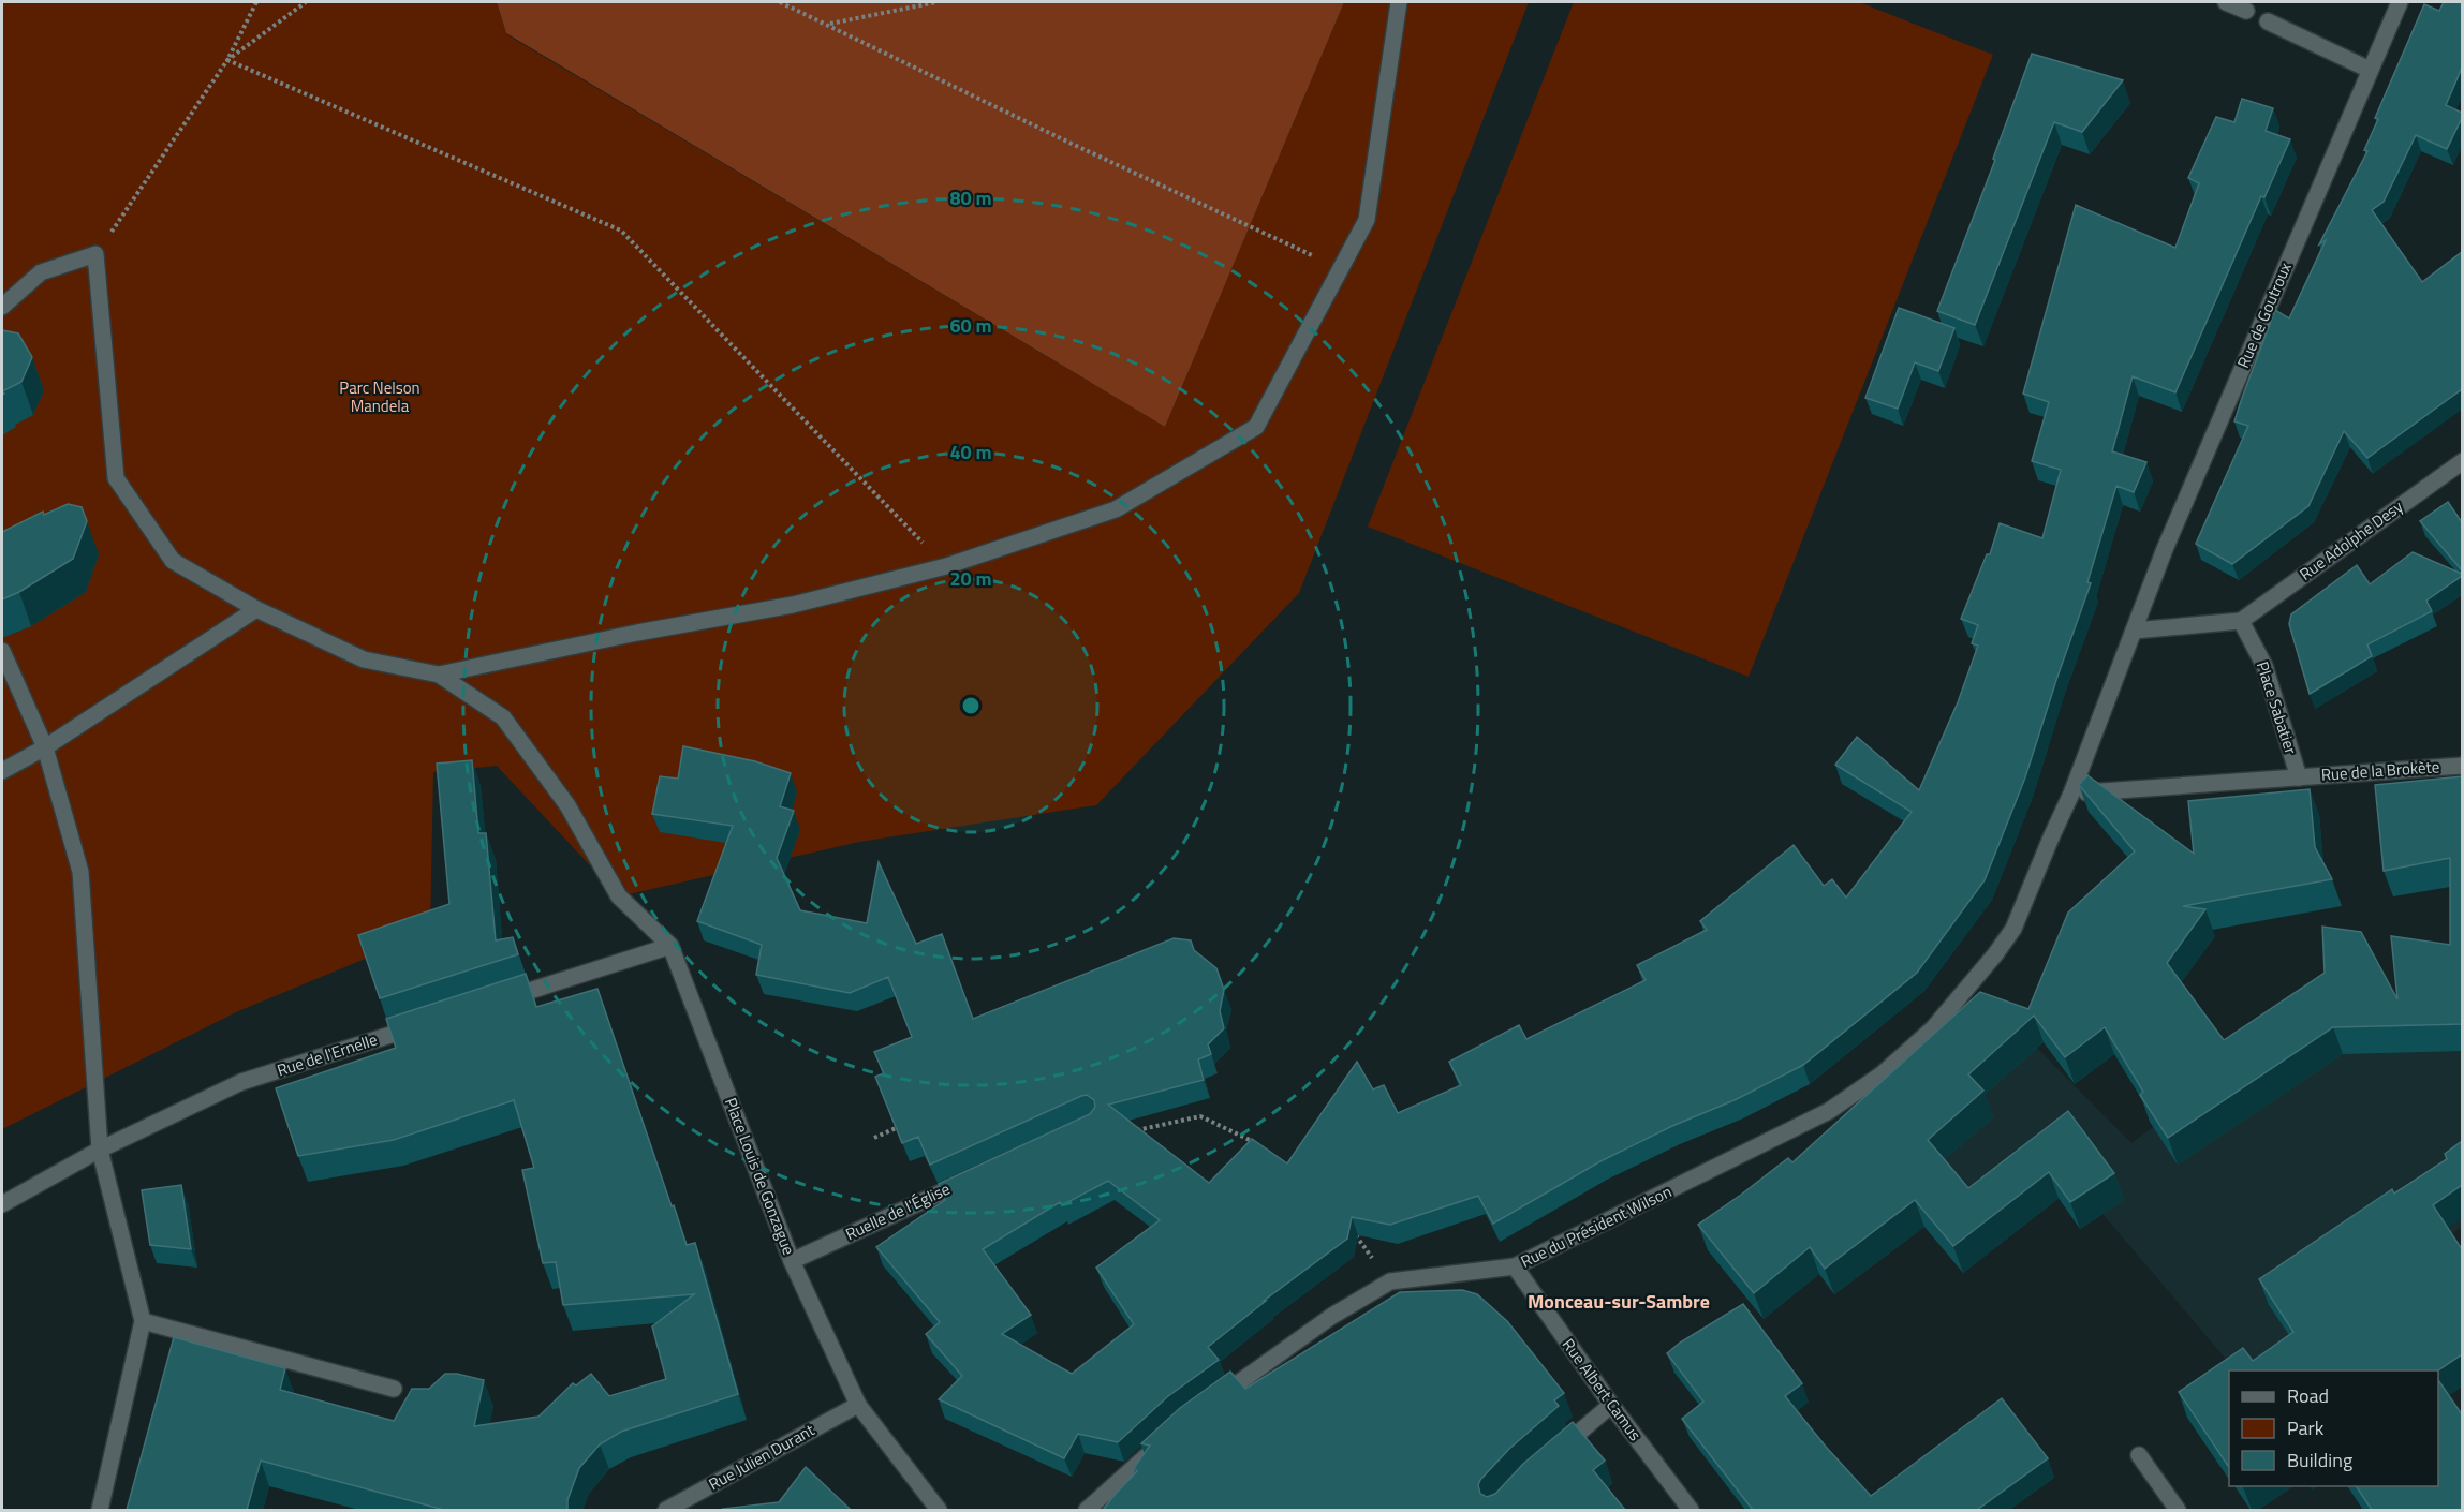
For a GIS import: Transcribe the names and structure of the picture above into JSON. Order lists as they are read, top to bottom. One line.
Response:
{"streets":{"street":["Rue de Goutroux","Rue Adolphe Desy","Place Sabatier","Rue de la Brokète","Rue de l'Ernelle","Place Louis de Gonzague","Ruelle de l'Église","Rue du Président Wilson","Rue Albert Camus","Rue Julien Durant"]},"crossings":[["Rue Adolphe Desy","Place Sabatier"],["Place Sabatier","Rue de la Brokète"],["Place Sabatier","Rue du Président Wilson"],["Place Louis de Gonzague","Ruelle de l'Église"],["Place Louis de Gonzague","Rue Julien Durant"],["Rue du Président Wilson","Rue Albert Camus"]],"districts":["Monceau-sur-Sambre"],"parks":["Parc Nelson Mandela"],"legend":["Road","Park","Building"],"rings":["80 m","60 m","40 m","20 m"]}
